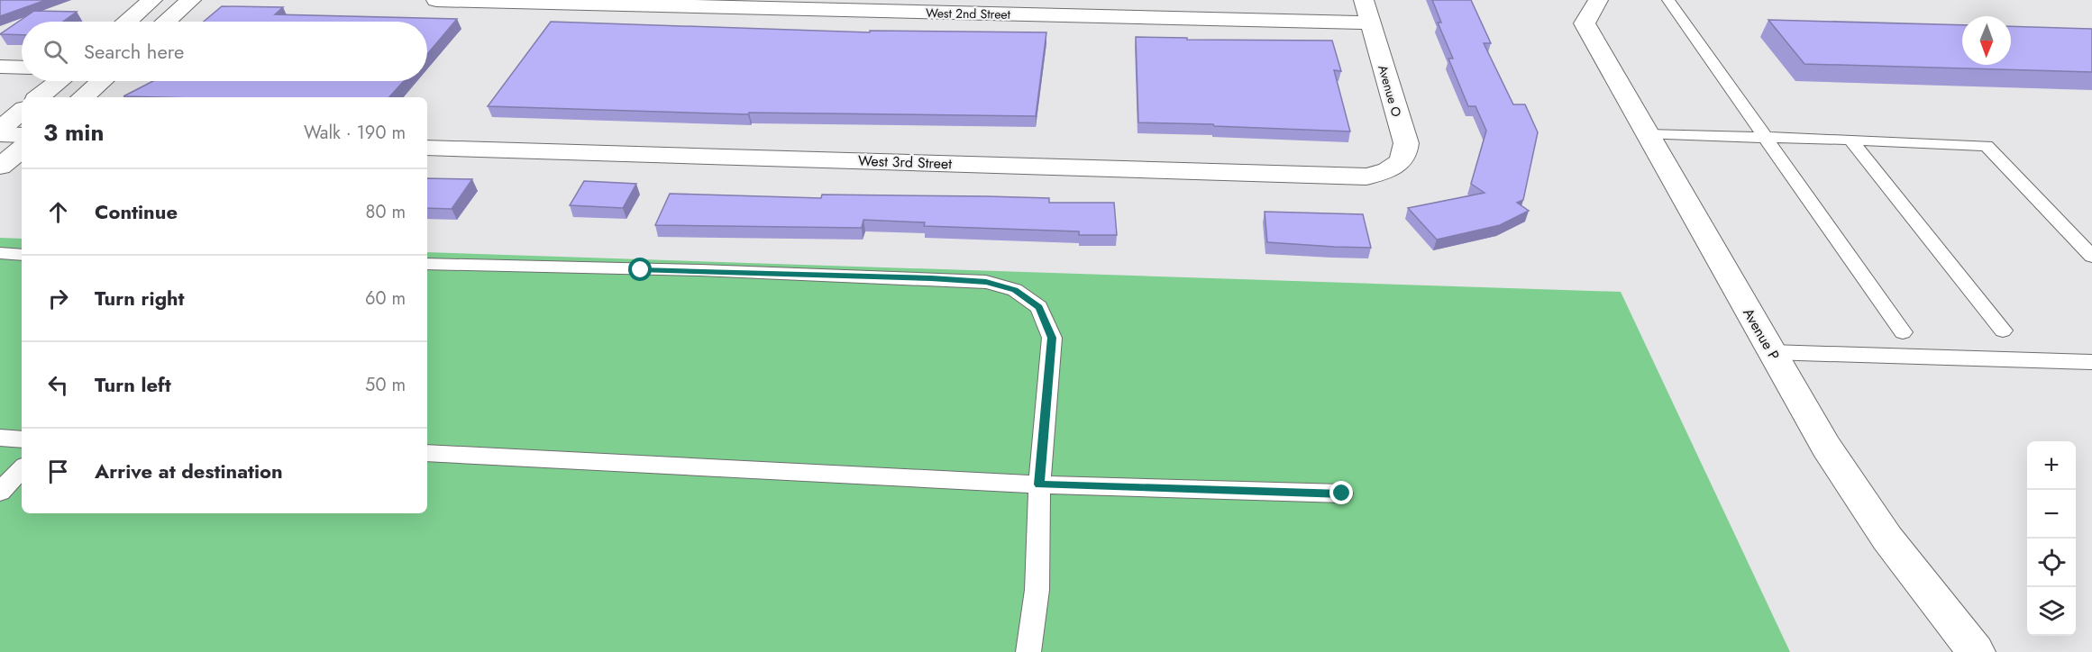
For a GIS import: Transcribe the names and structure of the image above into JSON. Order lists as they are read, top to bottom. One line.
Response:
{"streets":{"street":["West 2nd Street","Avenue O","West 3rd Street","Avenue P"]},"crossings":[["West 2nd Street","Avenue O"],["Avenue O","West 3rd Street"]],"north":"bottom","page":{"search":"Search here","heading":["3 min","Walk · 190 m"],"list":[["Continue","80 m"],["Turn right","60 m"],["Turn left","50 m"],"Arrive at destination"],"map_buttons":["+","−"]}}
